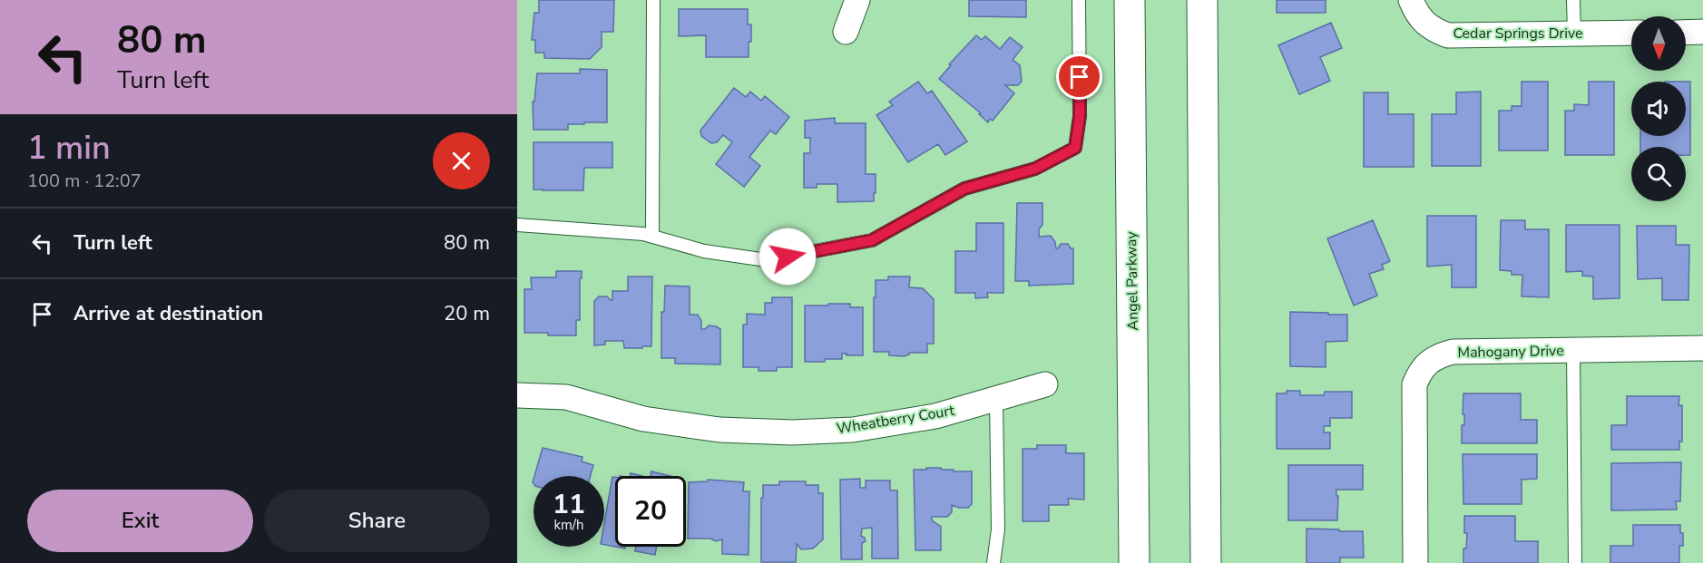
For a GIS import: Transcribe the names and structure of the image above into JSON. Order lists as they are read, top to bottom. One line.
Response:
{"streets":{"main road":["Angel Parkway"],"street":["Cedar Springs Drive","Mahogany Drive","Wheatberry Court"]},"north":"bottom","page":{"turn":["80 m","Turn left"],"heading":["1 min","100 m · 12:07"],"list":[{"name":"Turn left","value":"80 m"},{"name":"Arrive at destination","value":"20 m"}],"speed":"11 km/h","limit":"20","buttons":["Exit","Share"]}}
